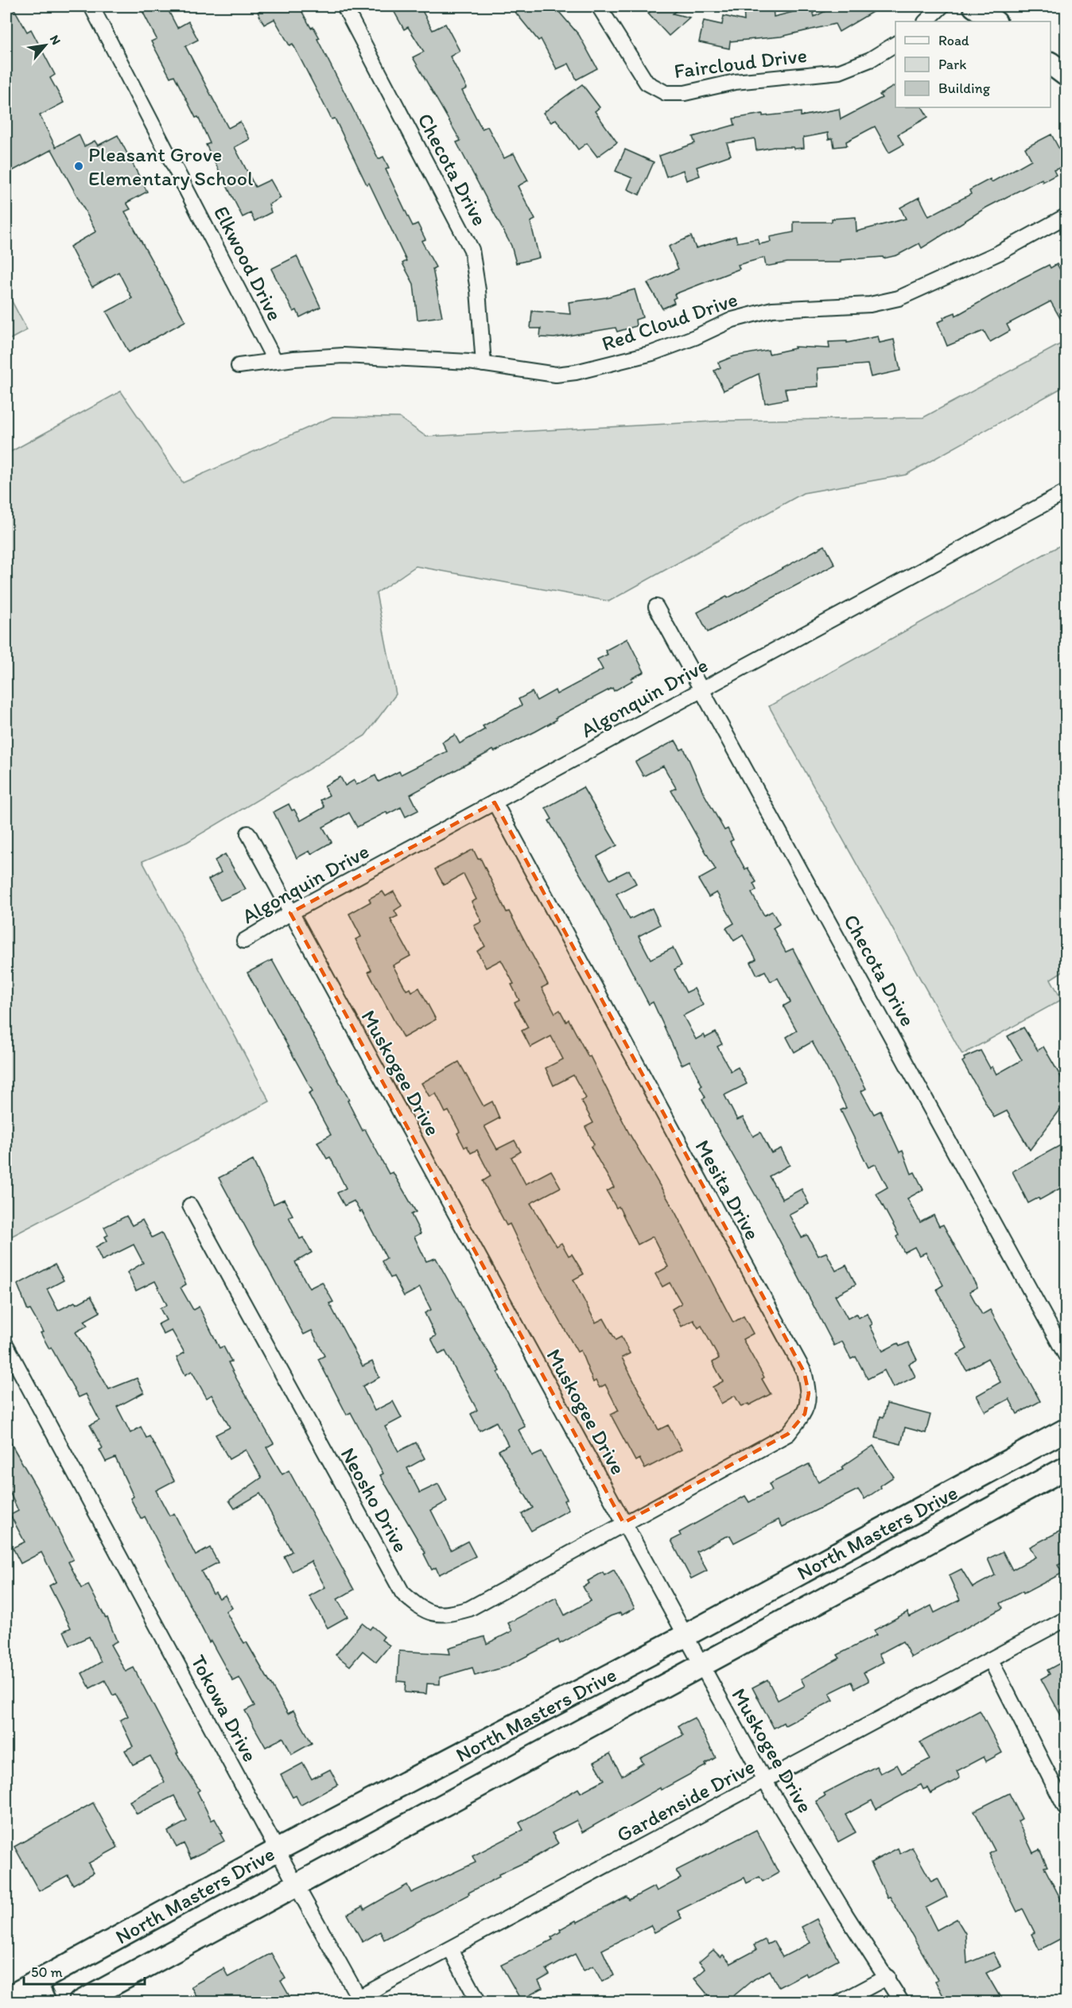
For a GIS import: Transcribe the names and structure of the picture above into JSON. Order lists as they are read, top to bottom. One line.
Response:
{"streets":{"main road":["North Masters Drive"],"street":["Faircloud Drive","Checota Drive","Elkwood Drive","Red Cloud Drive","Algonquin Drive","Muskogee Drive","Mesita Drive","Neosho Drive","Tokowa Drive","Gardenside Drive"]},"crossings":[["Checota Drive","Red Cloud Drive"],["Checota Drive","Algonquin Drive"],["Elkwood Drive","Red Cloud Drive"],["Algonquin Drive","Muskogee Drive"],["Algonquin Drive","Mesita Drive"],["Muskogee Drive","Mesita Drive"],["Muskogee Drive","Neosho Drive"],["Muskogee Drive","North Masters Drive"],["Muskogee Drive","Gardenside Drive"],["Mesita Drive","Neosho Drive"],["North Masters Drive","Tokowa Drive"],["Tokowa Drive","Gardenside Drive"]],"places":["Pleasant Grove Elementary School"],"legend":["Road","Park","Building"],"scale_bar":"50 m","north":"top right"}
